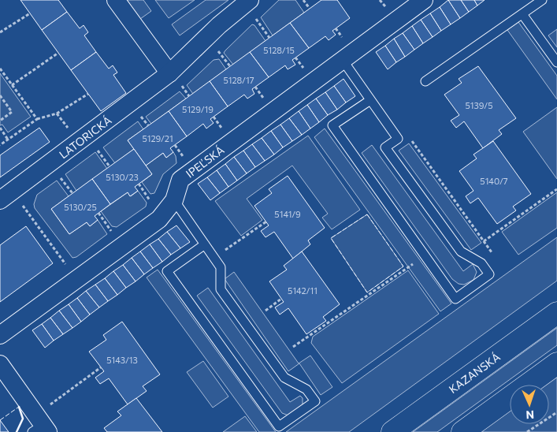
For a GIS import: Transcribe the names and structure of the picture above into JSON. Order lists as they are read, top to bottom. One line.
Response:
{"streets":{"main road":["KAZANSKÁ"],"street":["LATORICKÁ","IPEĽSKÁ"]},"house_numbers":["5128/15","5128/17","5139/5","5129/19","5129/21","5130/23","5140/7","5130/25","5141/9","5142/11","5143/13"],"north":"bottom"}
